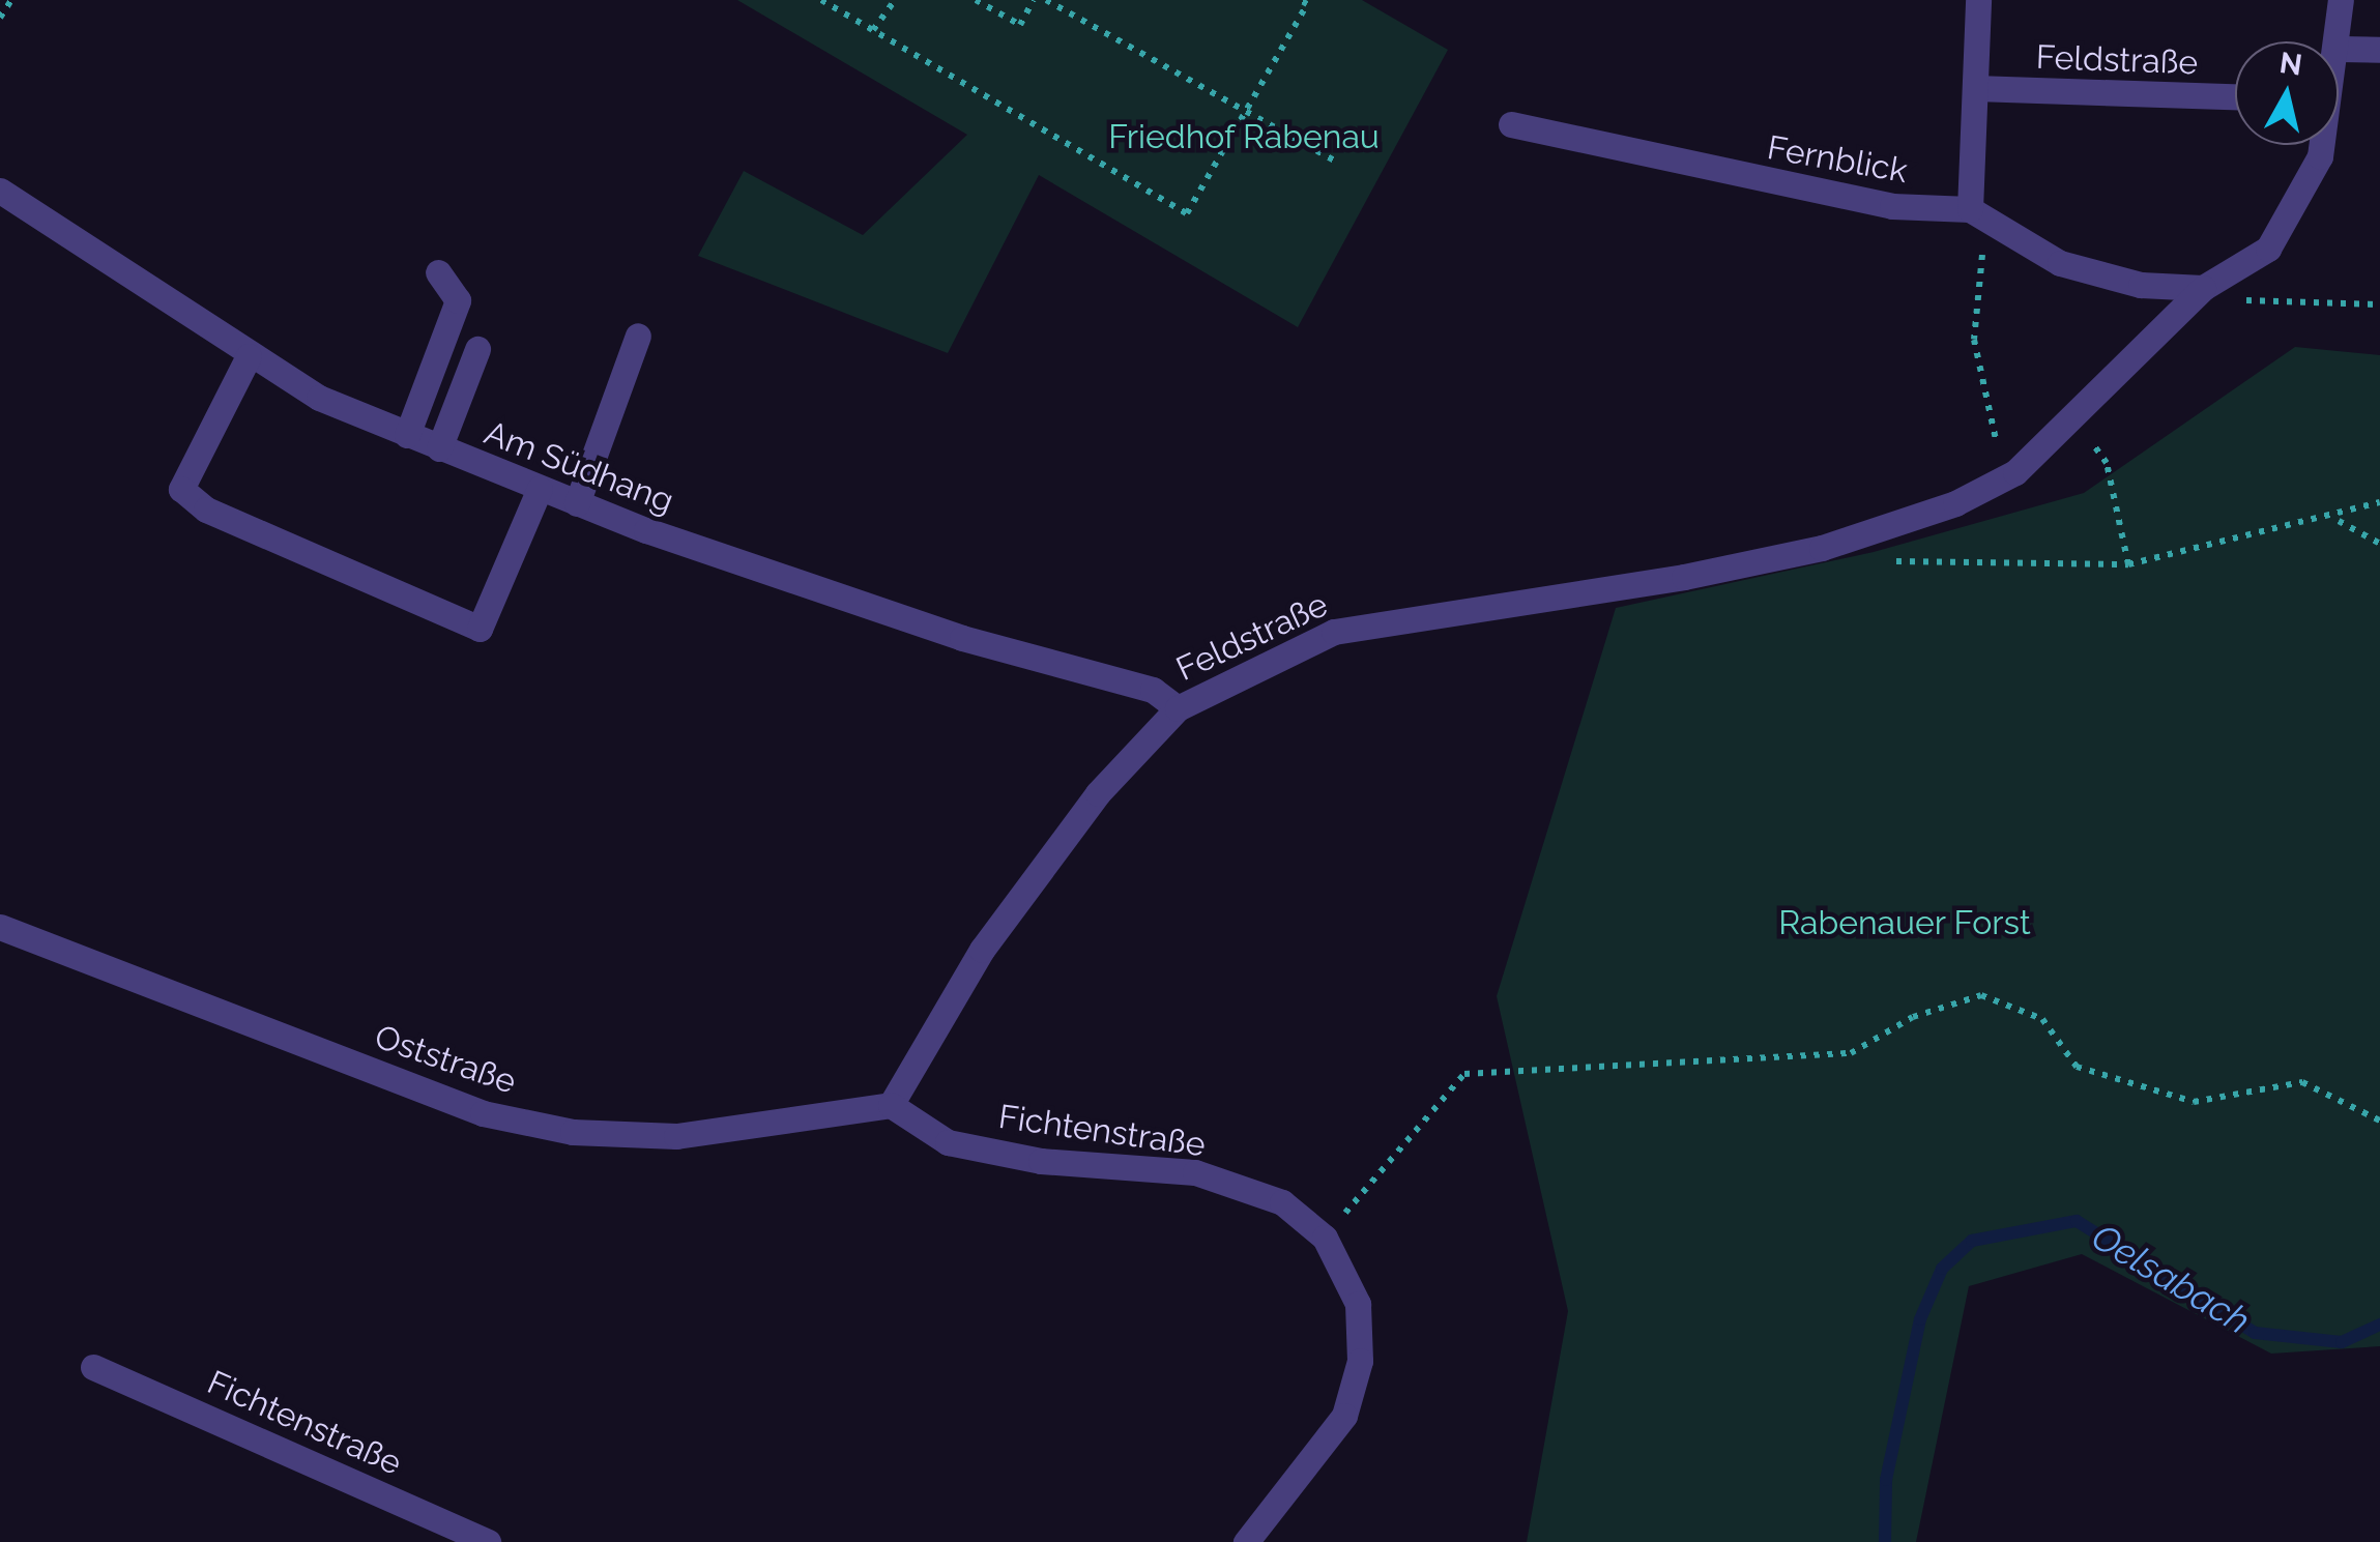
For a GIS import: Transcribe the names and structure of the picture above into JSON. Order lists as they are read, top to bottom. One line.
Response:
{"streets":{"street":["Feldstraße","Fernblick","Am Südhang","Oststraße","Fichtenstraße"]},"crossings":[["Feldstraße","Fernblick"],["Feldstraße","Am Südhang"],["Feldstraße","Oststraße"],["Feldstraße","Fichtenstraße"],["Oststraße","Fichtenstraße"]],"water":["Oelsabach"],"parks":["Friedhof Rabenau","Rabenauer Forst"],"north":"top"}
